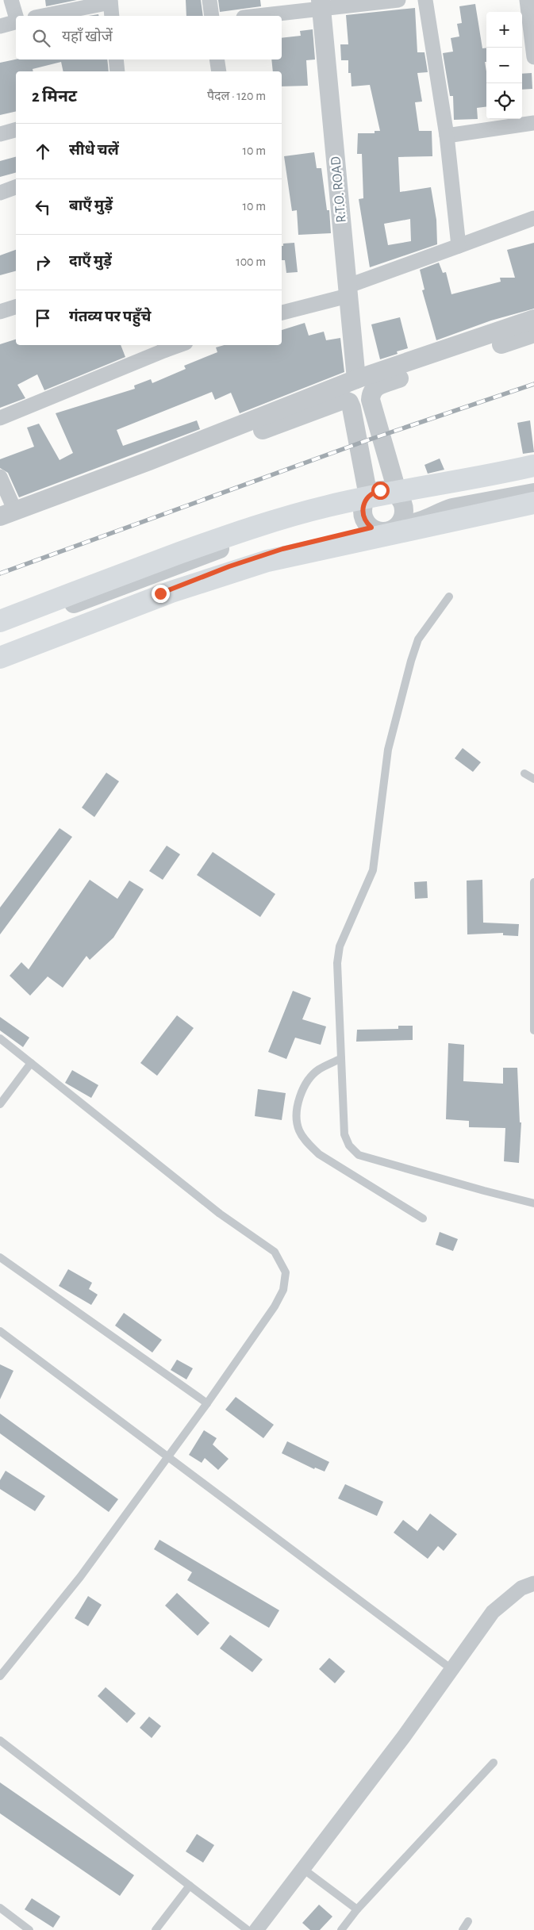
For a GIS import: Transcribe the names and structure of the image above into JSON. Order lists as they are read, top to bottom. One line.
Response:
{"streets":{"street":["R.T.O. ROAD"]},"page":{"map_buttons":["+","−"],"search":"यहाँ खोजें","heading":["2 मिनट","पैदल · 120 m"],"list":[["सीधे चलें","10 m"],["बाएँ मुड़ें","10 m"],["दाएँ मुड़ें","100 m"],"गंतव्य पर पहुँचे"]}}
